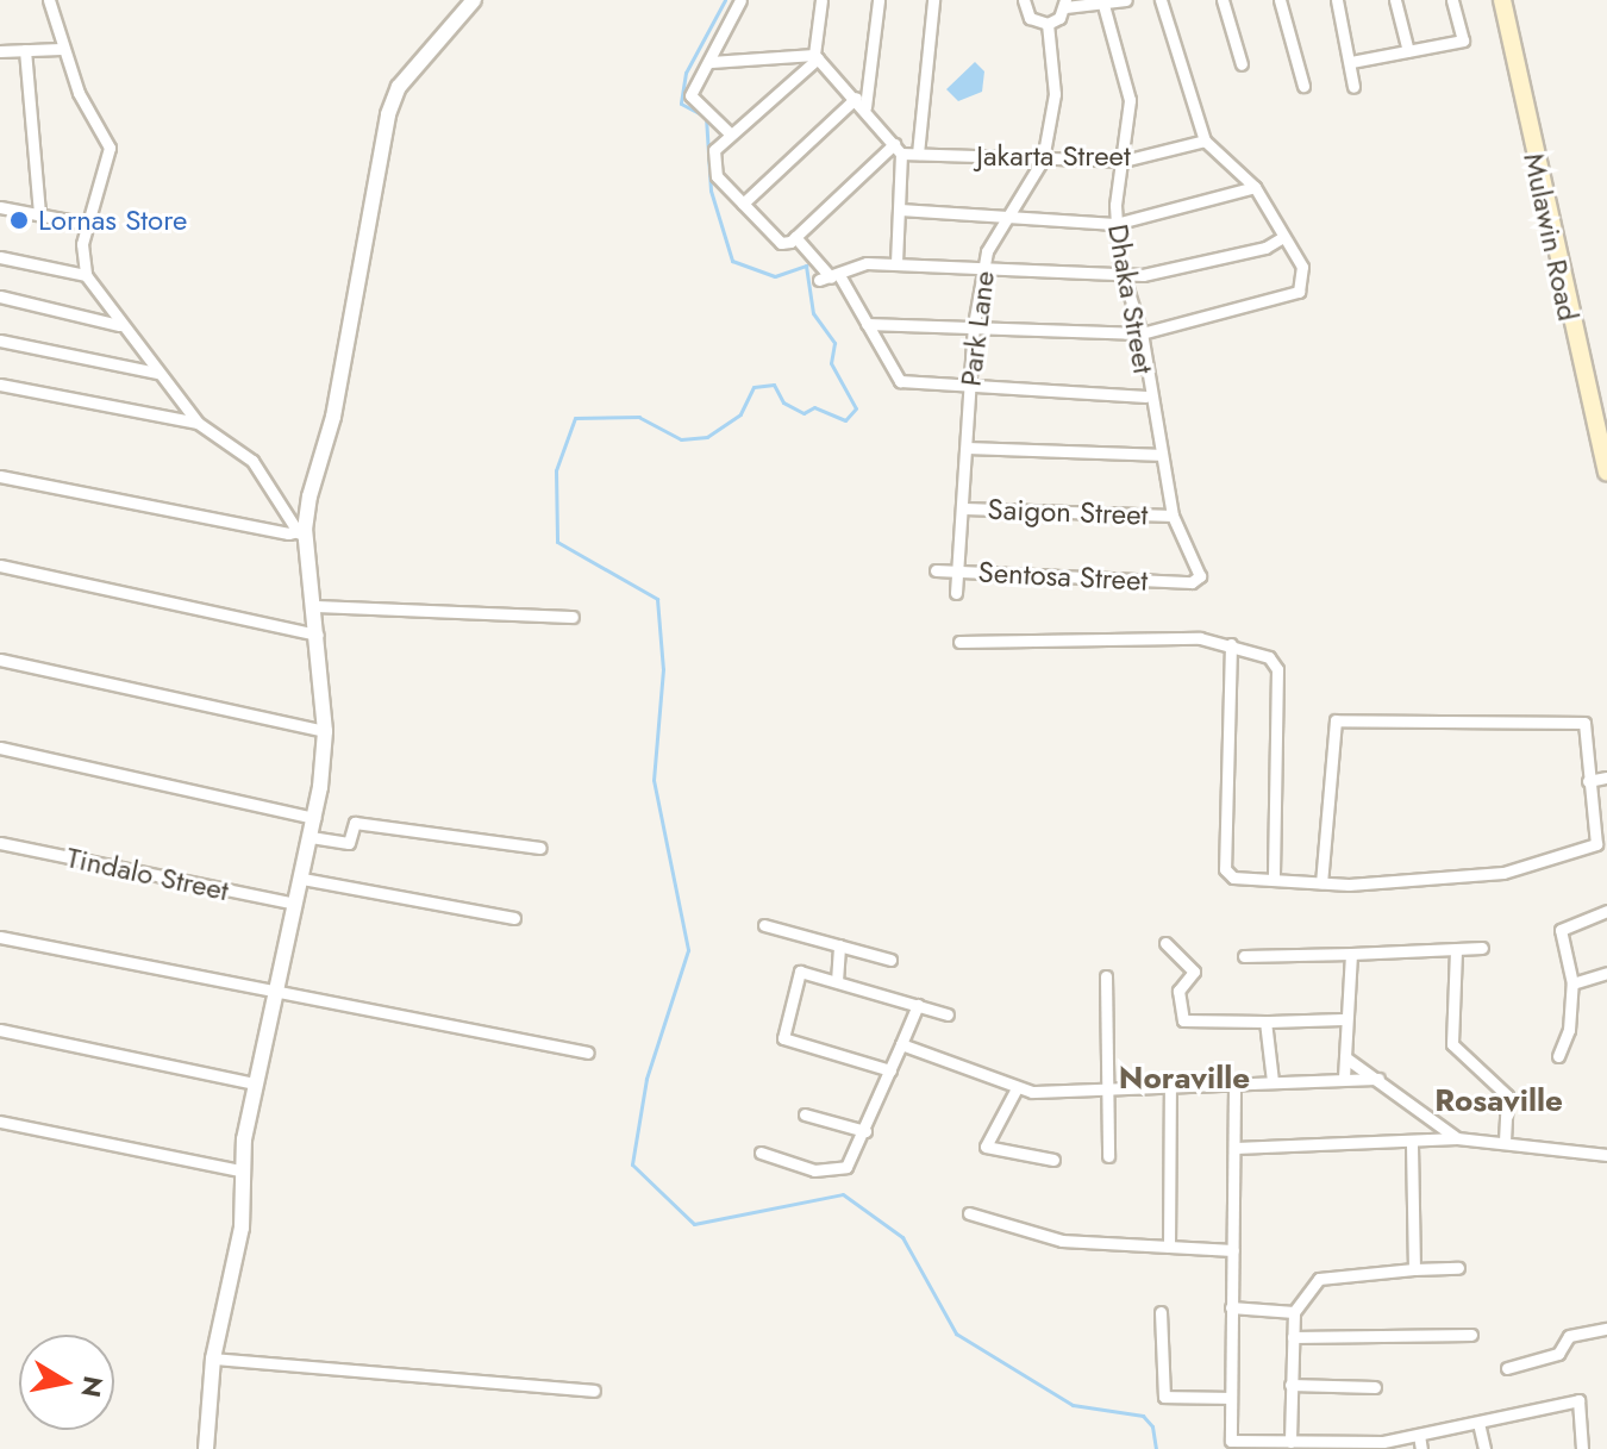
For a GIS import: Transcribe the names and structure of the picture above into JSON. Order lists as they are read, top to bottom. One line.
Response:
{"streets":{"main road":["Mulawin Road"],"street":["Jakarta Street","Dhaka Street","Park Lane","Saigon Street","Sentosa Street","Tindalo Street"]},"crossings":[["Jakarta Street","Dhaka Street"],["Jakarta Street","Park Lane"],["Dhaka Street","Saigon Street"],["Dhaka Street","Sentosa Street"],["Park Lane","Saigon Street"],["Park Lane","Sentosa Street"]],"districts":["Noraville","Rosaville"],"places":["Lornas Store"],"north":"right"}
